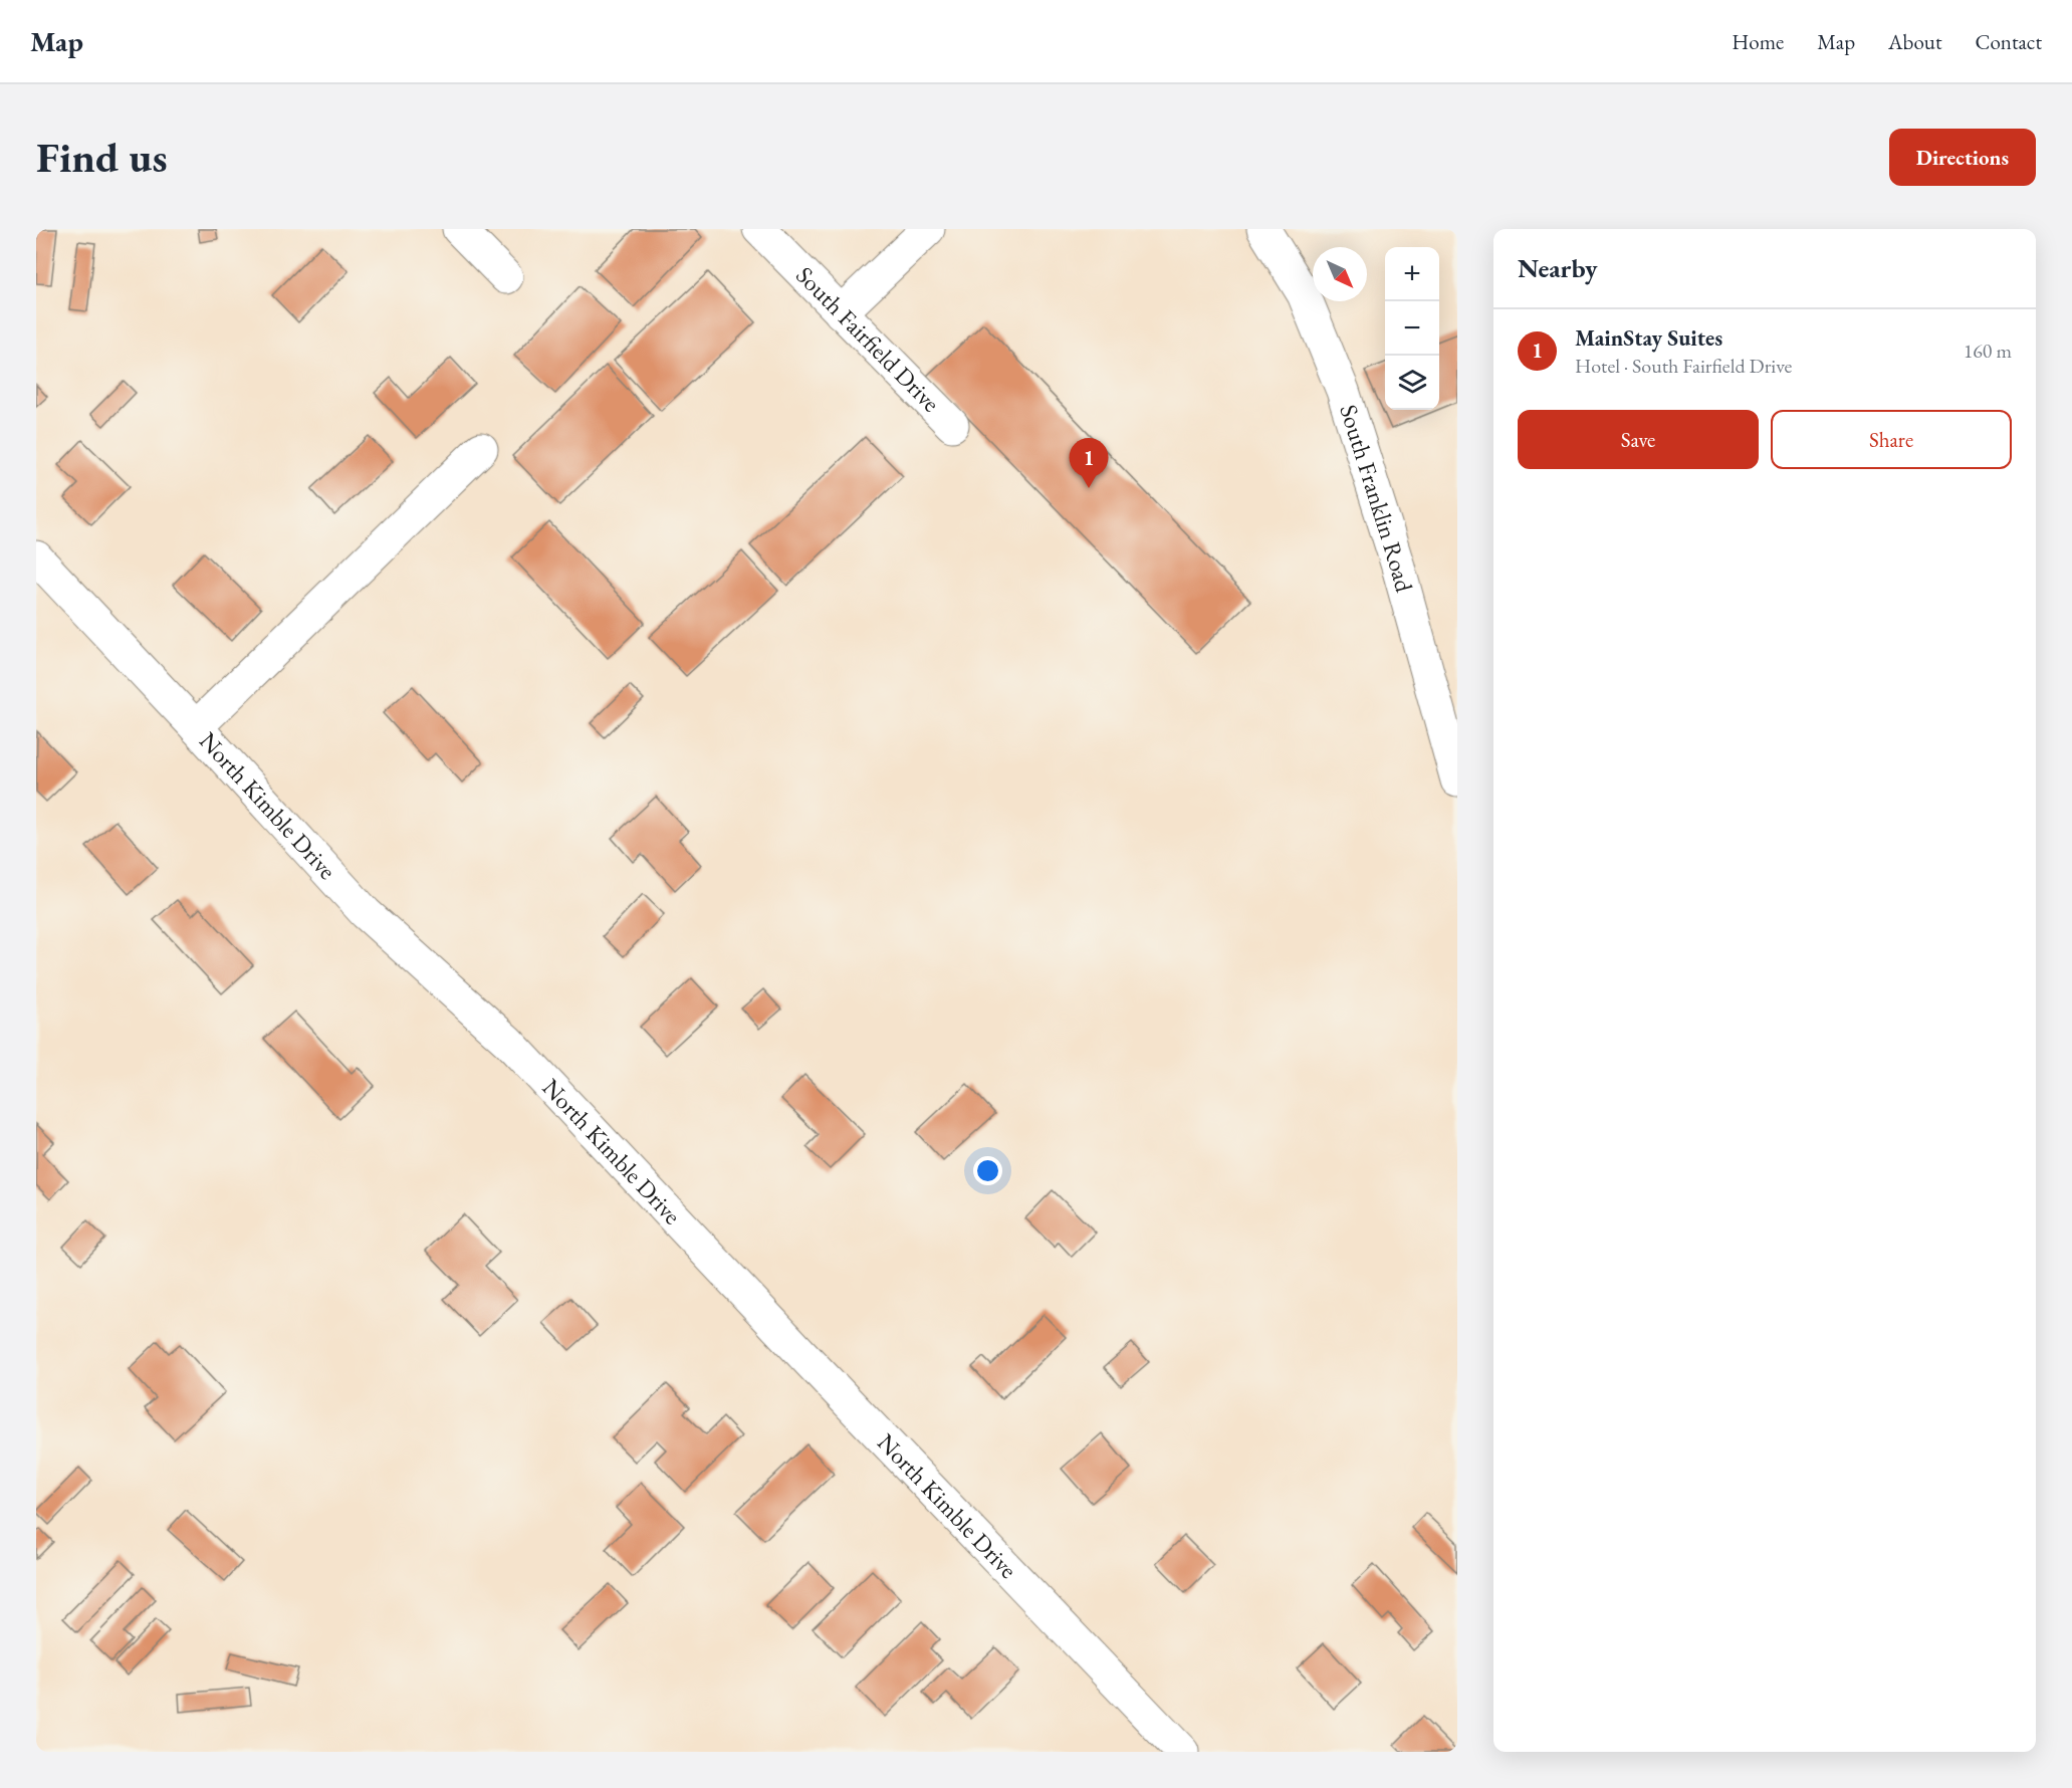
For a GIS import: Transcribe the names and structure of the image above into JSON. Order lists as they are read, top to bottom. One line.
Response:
{"streets":{"street":["South Fairfield Drive","South Franklin Road","North Kimble Drive"]},"north":"bottom right","page":{"header":"Map","nav":["Home","Map","About","Contact"],"buttons":["Directions",["Save","Share"]],"title":"Find us","heading":"Nearby","map_buttons":["+","−"],"list":[{"mark":"1","name":"MainStay Suites","note":"Hotel · South Fairfield Drive","value":"160 m"}],"pins":"1"}}
